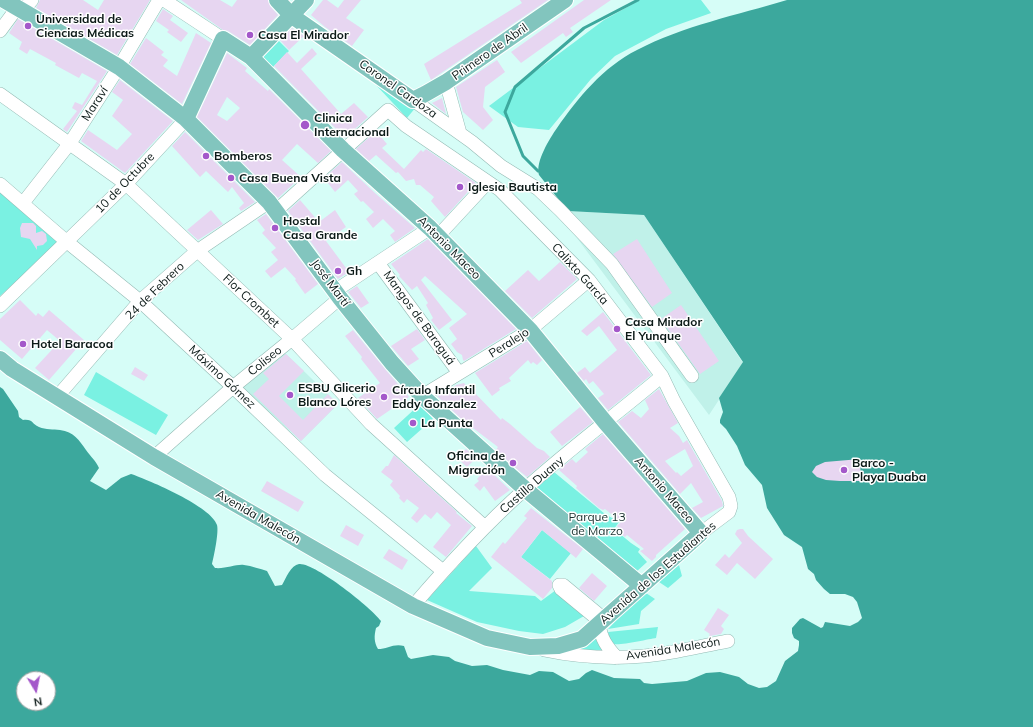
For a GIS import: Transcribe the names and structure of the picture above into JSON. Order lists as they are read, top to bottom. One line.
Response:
{"streets":{"main road":["Primero de Abril","Coronel Cardoza","10 de Octubre","Antonio Maceo","José Martí","Avenida Malecón","Avenida de los Estudiantes"],"street":["Maraví","Calixto García","24 de Febrero","Flor Crombet","Mangos de Baraguá","Peralejo","Coliseo","Máximo Gómez","Castillo Duany"]},"crossings":[["Primero de Abril","Coronel Cardoza"],["Maraví","José Martí"],["Maraví","Flor Crombet"],["Maraví","Máximo Gómez"],["10 de Octubre","Antonio Maceo"],["10 de Octubre","José Martí"],["10 de Octubre","Flor Crombet"],["10 de Octubre","Máximo Gómez"],["Antonio Maceo","24 de Febrero"],["Antonio Maceo","Peralejo"],["Antonio Maceo","Coliseo"],["Antonio Maceo","Castillo Duany"],["Antonio Maceo","Avenida de los Estudiantes"],["Calixto García","24 de Febrero"],["Calixto García","Peralejo"],["Calixto García","Coliseo"],["Calixto García","Castillo Duany"],["Calixto García","Avenida de los Estudiantes"],["José Martí","24 de Febrero"],["José Martí","Peralejo"],["José Martí","Coliseo"],["José Martí","Castillo Duany"],["José Martí","Avenida de los Estudiantes"],["24 de Febrero","Flor Crombet"],["24 de Febrero","Máximo Gómez"],["24 de Febrero","Avenida Malecón"],["Flor Crombet","Coliseo"],["Flor Crombet","Castillo Duany"],["Mangos de Baraguá","Peralejo"],["Mangos de Baraguá","Coliseo"],["Coliseo","Máximo Gómez"],["Coliseo","Avenida Malecón"],["Máximo Gómez","Castillo Duany"],["Castillo Duany","Avenida Malecón"],["Avenida Malecón","Avenida de los Estudiantes"]],"parks":["Parque 13 de Marzo"],"places":["Universidad de Ciencias Médicas","Casa El Mirador","Clinica Internacional","Bomberos","Casa Buena Vista","Iglesia Bautista","Hostal Casa Grande","Gh","Casa Mirador El Yunque","Hotel Baracoa","ESBU Glicerio Blanco Lóres","Círculo Infantil Eddy Gonzalez","La Punta","Oficina de Migración","Barco - Playa Duaba"],"north":"bottom"}
